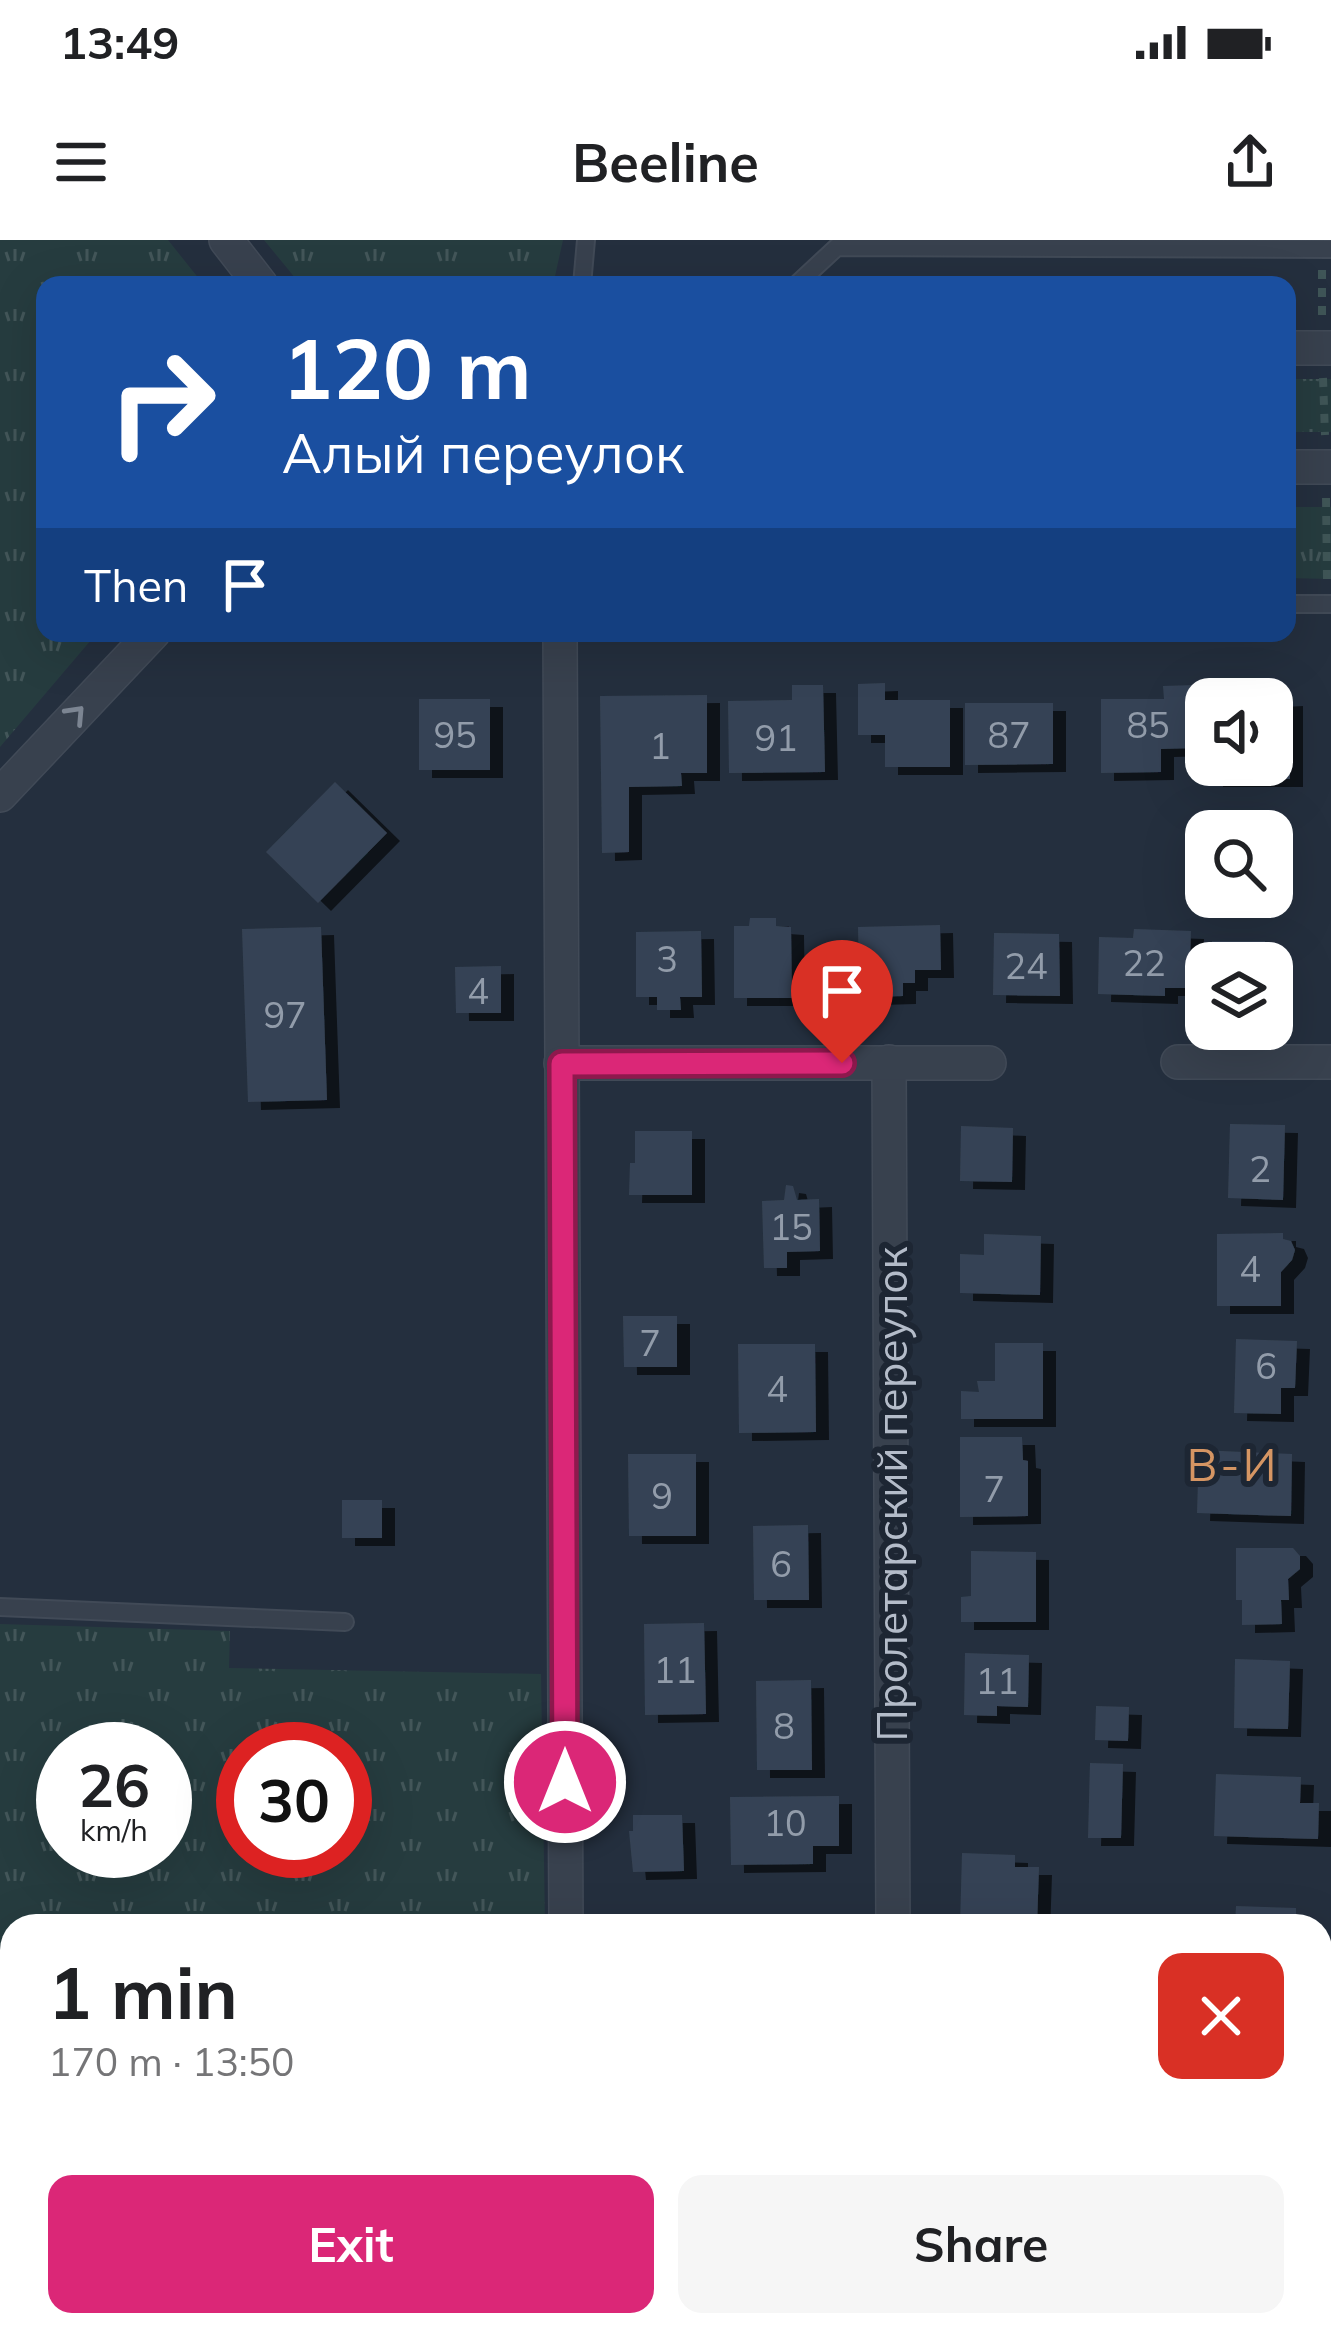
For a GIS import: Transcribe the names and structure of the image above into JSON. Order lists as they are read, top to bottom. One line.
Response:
{"streets":{"street":["Пролетарский переулок"]},"districts":["В-И"],"house_numbers":["85","95","87","91","1","3","22","24","4","97","2","15","4","7","6","4","7","9","6","11","11","8","10"],"page":{"status":"13:49","header":"Beeline","turn":["120 m","Алый переулок"],"then":"Then","speed":"26 km/h","limit":"30","heading":["1 min","170 m · 13:50"],"buttons":["Exit","Share"]}}
